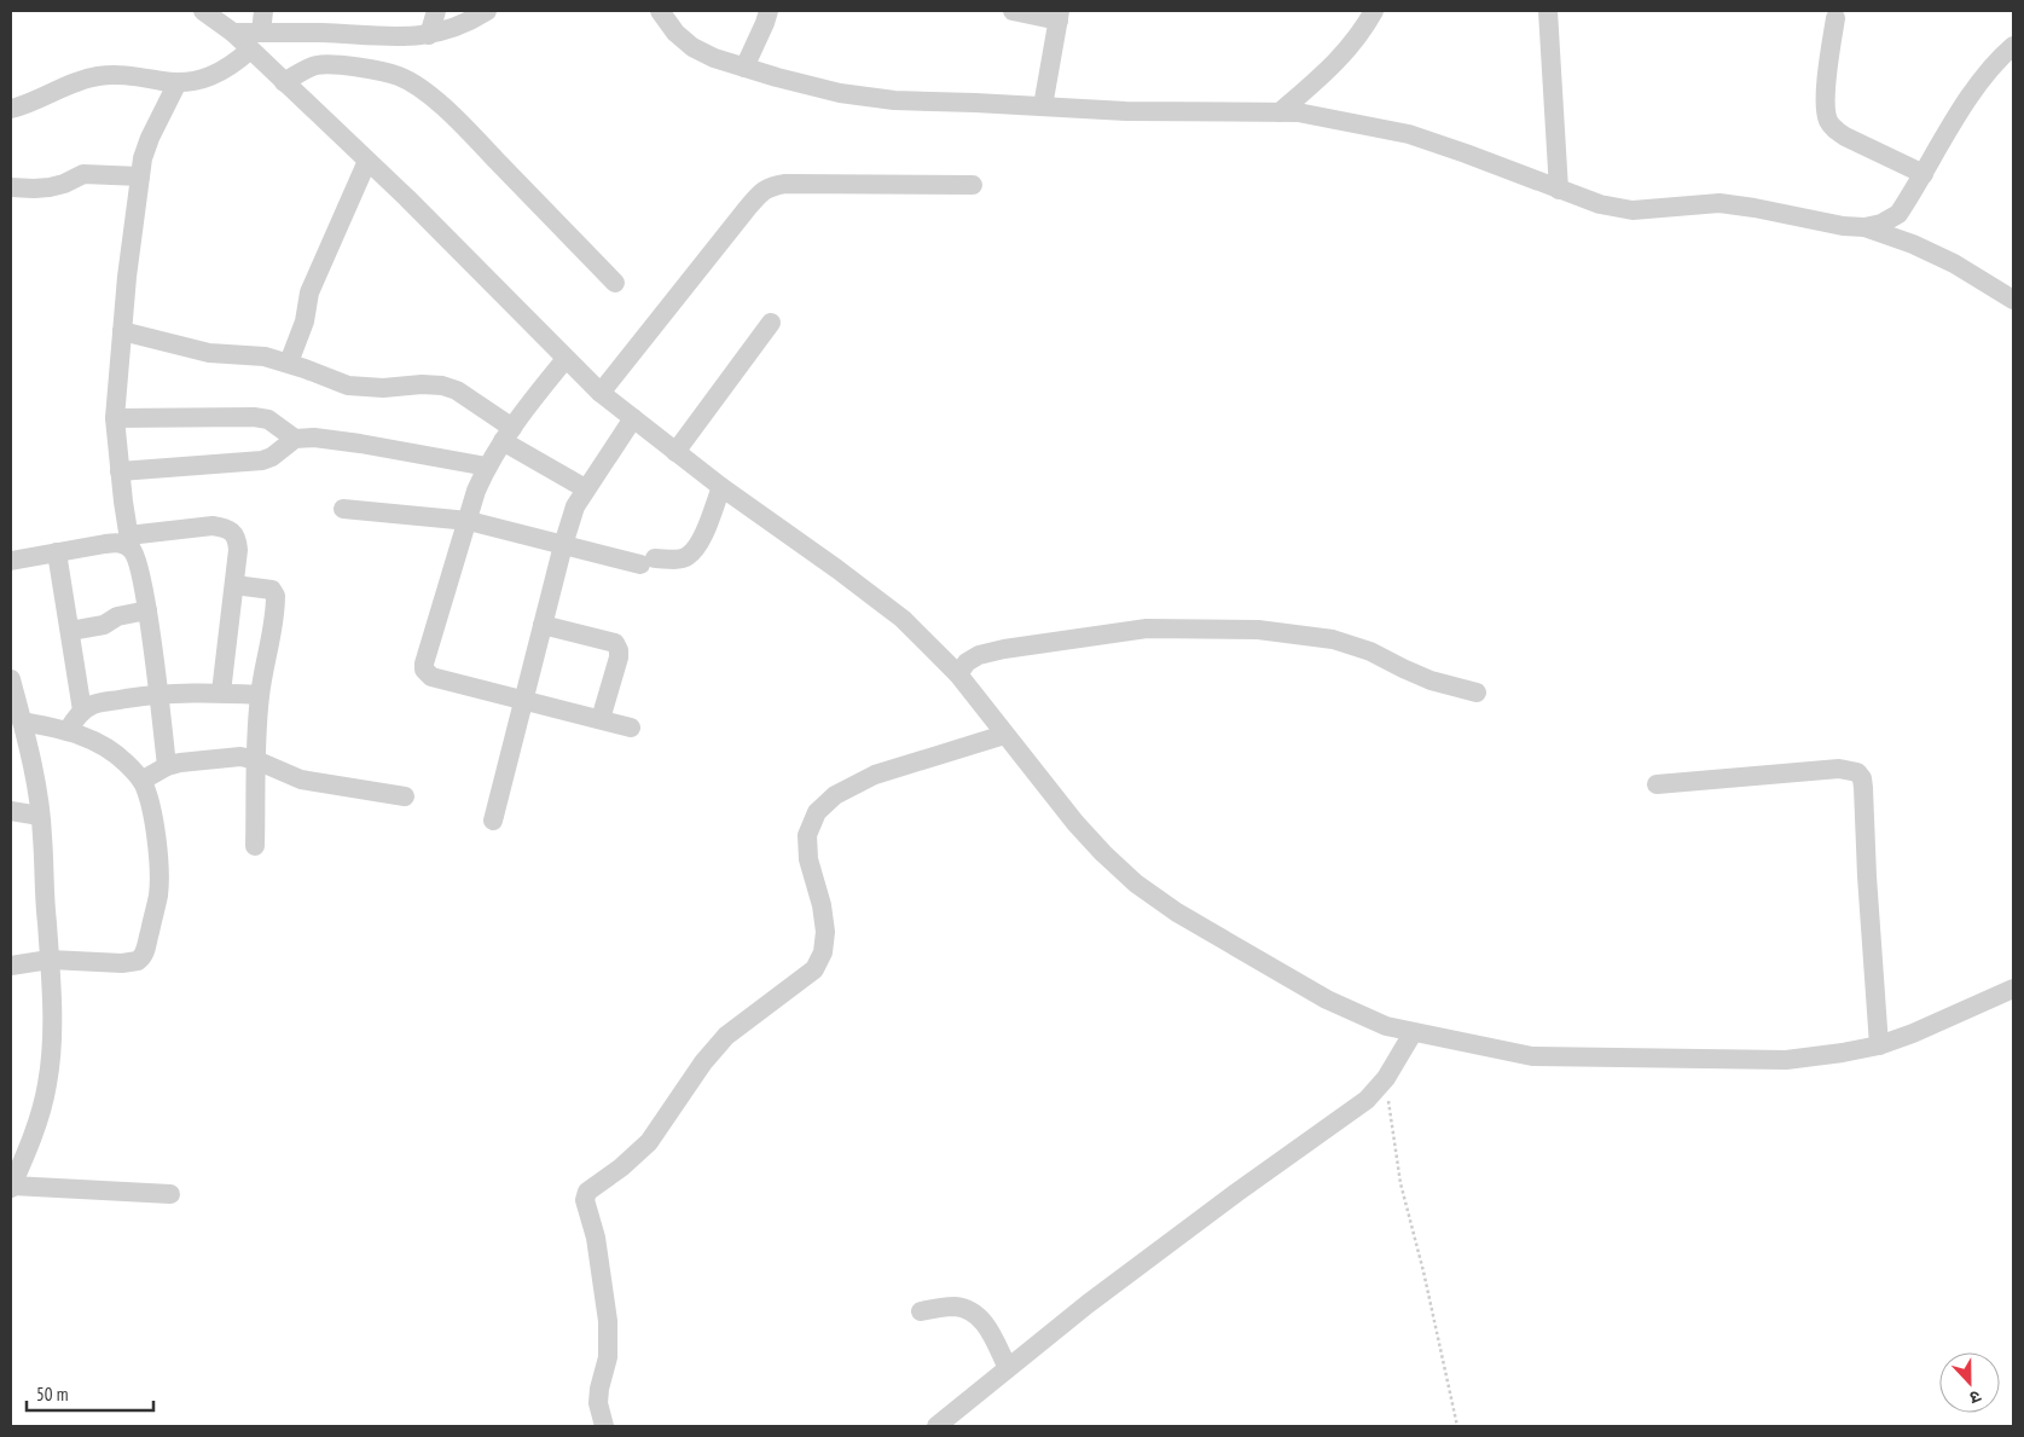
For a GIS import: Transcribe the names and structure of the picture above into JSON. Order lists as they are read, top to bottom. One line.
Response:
{"scale_bar":"50 m","north":"bottom"}
